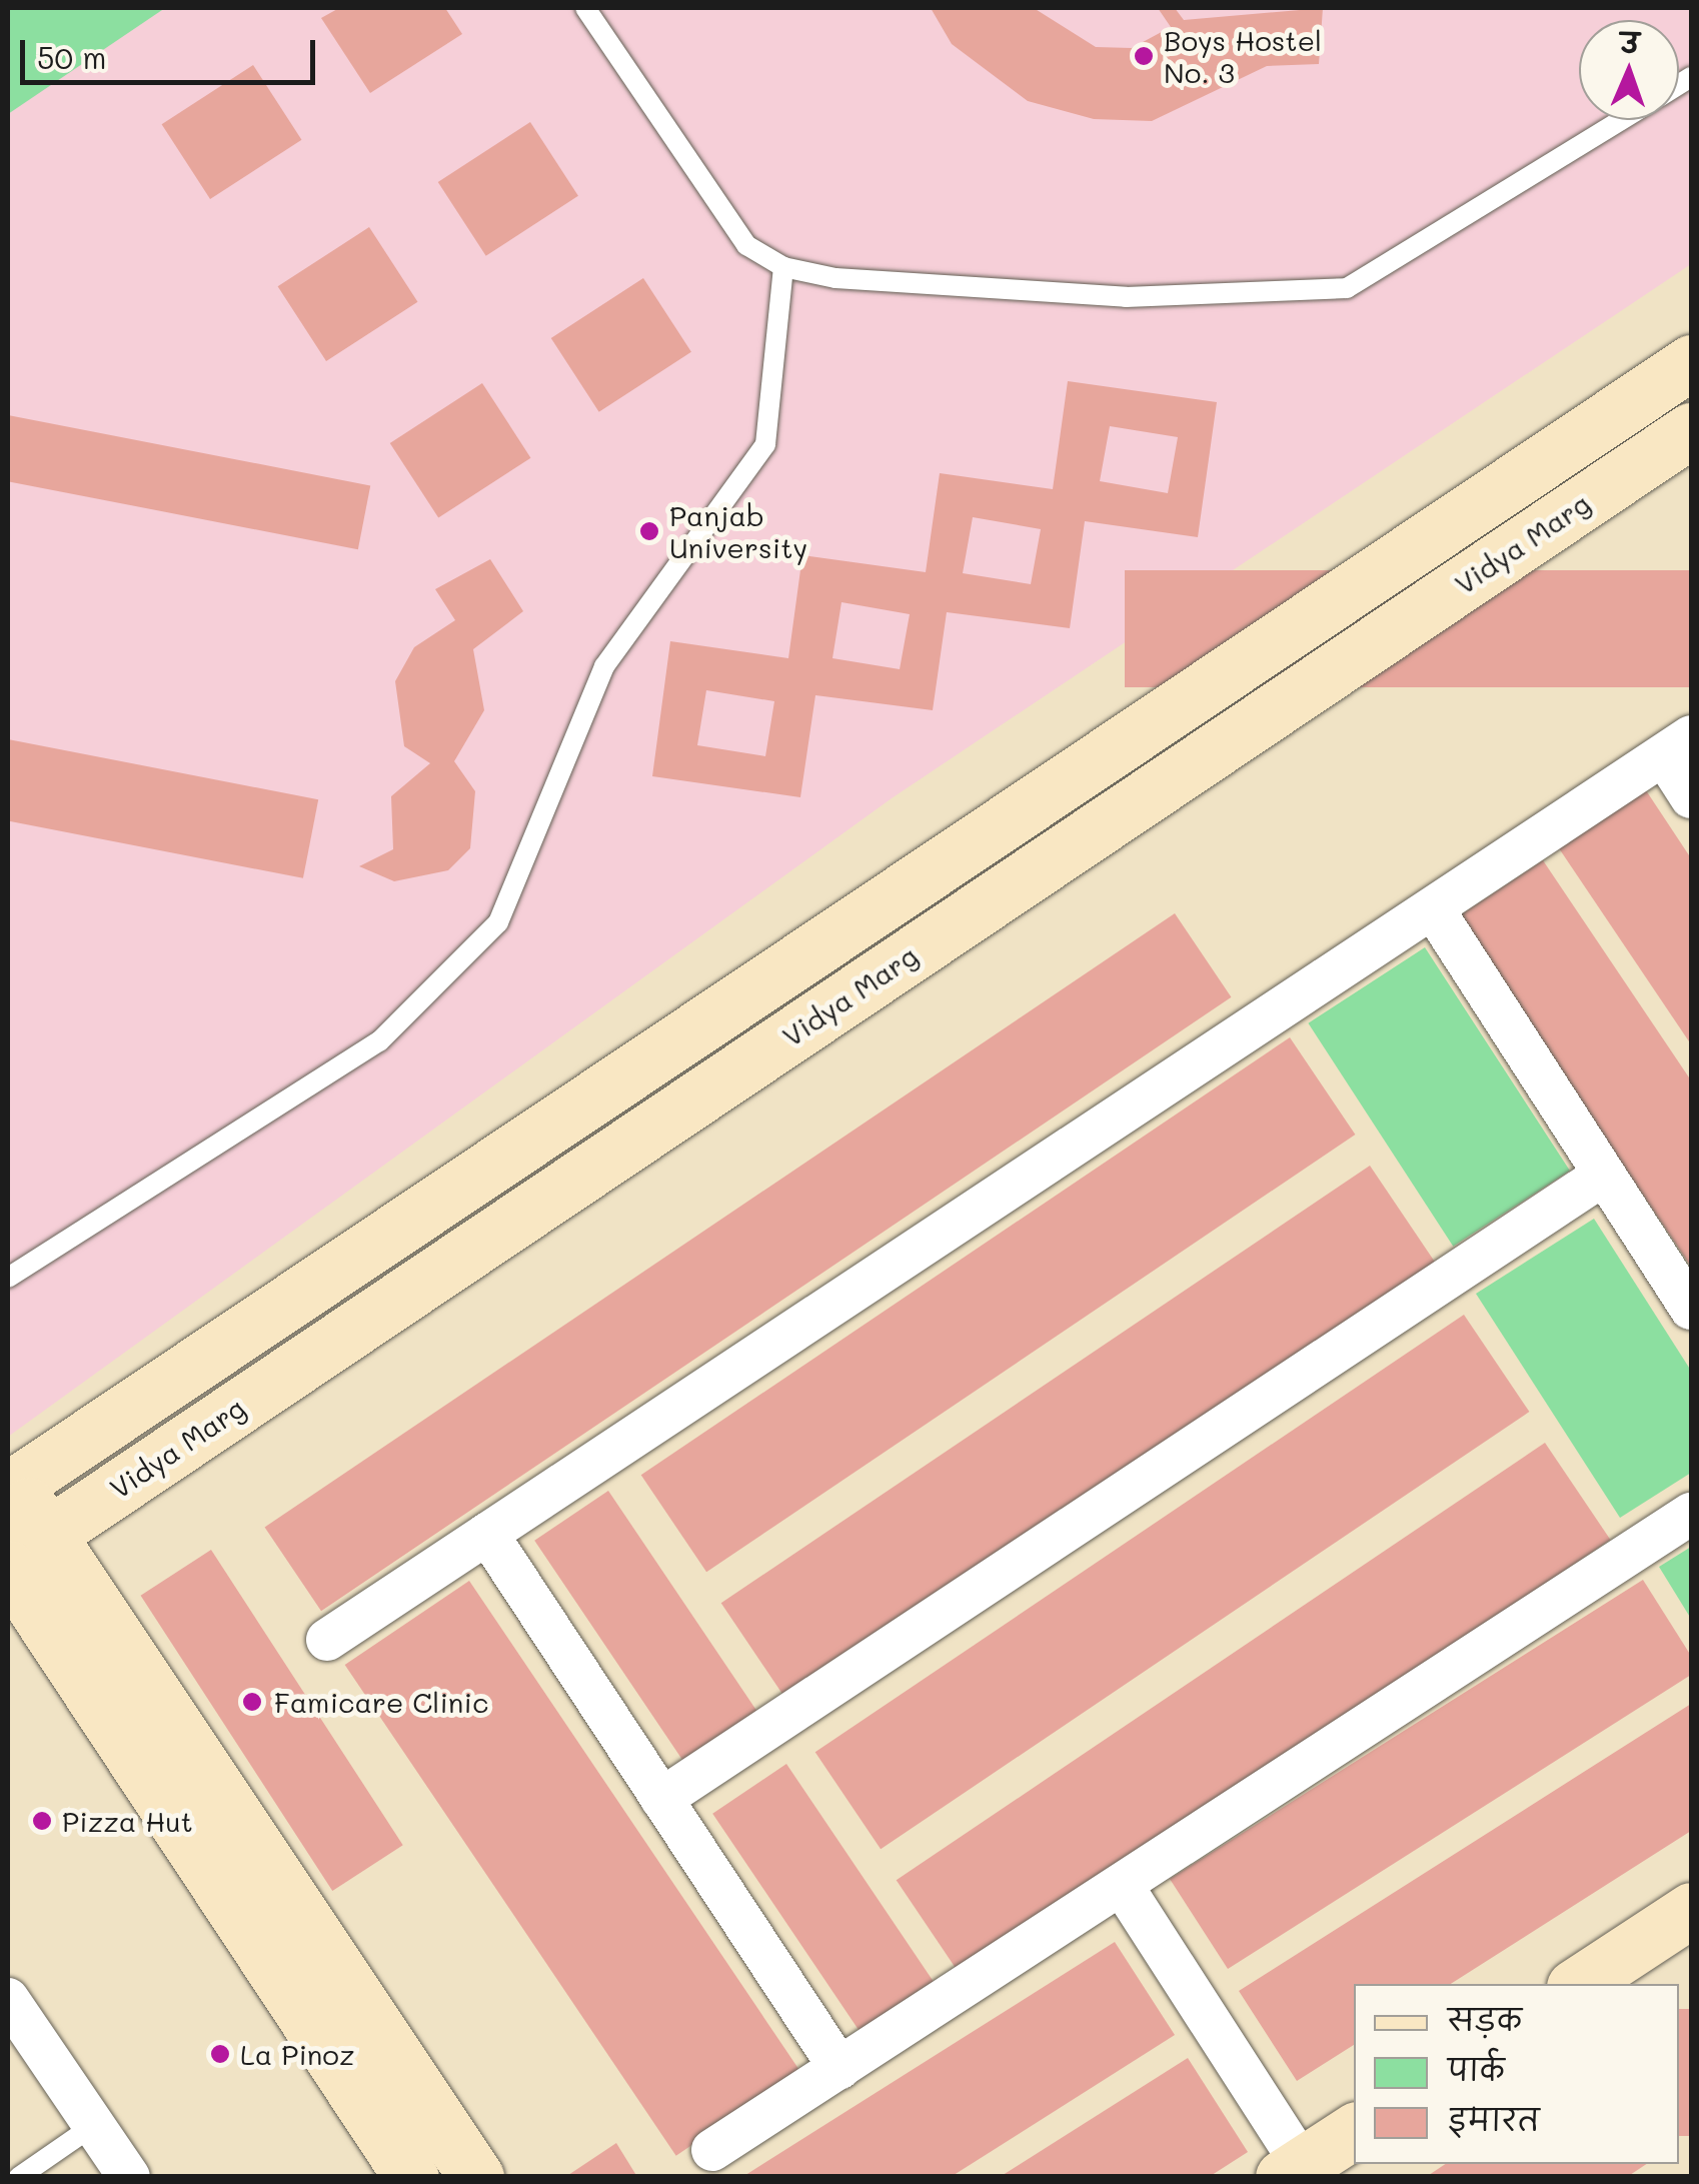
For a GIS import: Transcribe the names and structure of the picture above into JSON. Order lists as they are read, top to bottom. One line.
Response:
{"streets":{"main road":["Vidya Marg"]},"places":["Boys Hostel No. 3","Panjab University","Famicare Clinic","Pizza Hut","La Pinoz"],"legend":["सड़क","पार्क","इमारत"],"scale_bar":"50 m","north":"top"}
